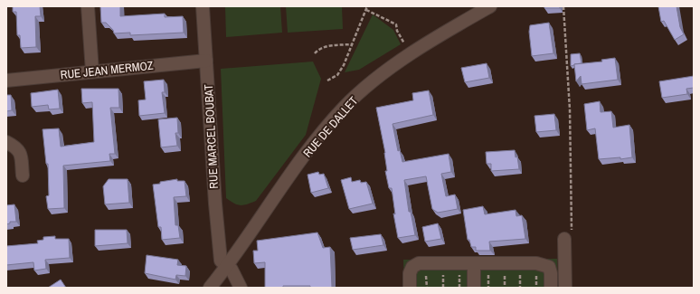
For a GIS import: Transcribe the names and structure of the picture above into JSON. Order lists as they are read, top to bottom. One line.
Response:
{"streets":{"street":["RUE JEAN MERMOZ","RUE DE DALLET","RUE MARCEL BOUBAT"]},"crossings":[["RUE JEAN MERMOZ","RUE MARCEL BOUBAT"],["RUE DE DALLET","RUE MARCEL BOUBAT"]]}
